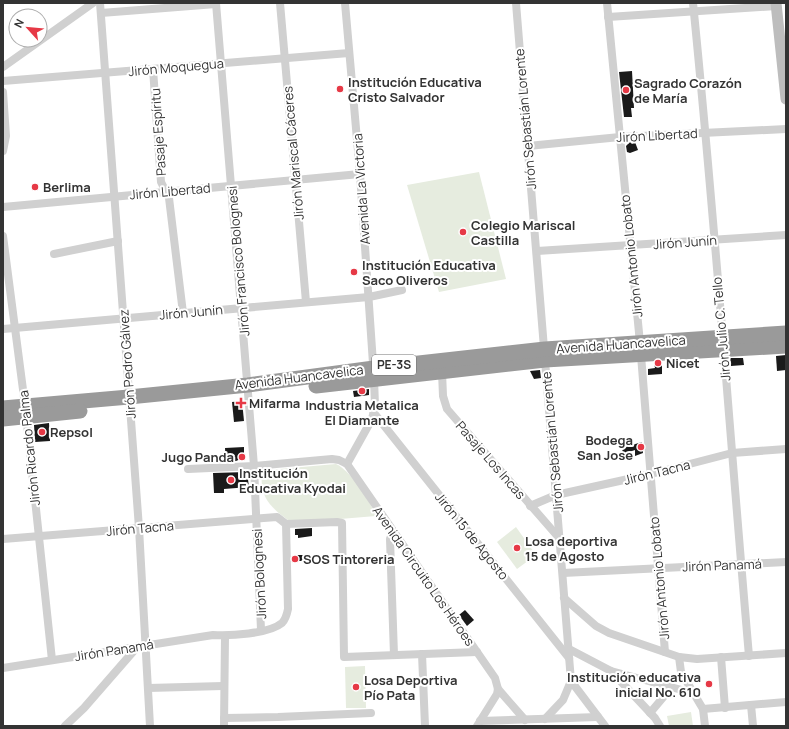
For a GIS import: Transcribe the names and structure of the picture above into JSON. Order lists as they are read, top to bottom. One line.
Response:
{"streets":{"highway":["Avenida Huancavelica","PE-3S"],"street":["Jirón Moquegua","Jirón Sebastián Lorente","Pasaje Espíritu","Jirón Libertad","Jirón Mariscal Cáceres","Avenida La Victoria","Jirón Junín","Jirón Antonio Lobato","Jirón Francisco Bolognesi","Jirón Julio C. Tello","Jirón Pedro Gálvez","Jirón Ricardo Palma","Pasaje Los Incas","Jirón Tacna","Jirón 15 de Agosto","Jirón Panamá","Jirón Bolognesi","Avenida Circuito Los Héroes"]},"crossings":[["Jirón Moquegua","Pasaje Espíritu"],["Jirón Moquegua","Jirón Mariscal Cáceres"],["Jirón Moquegua","Avenida La Victoria"],["Jirón Moquegua","Jirón Francisco Bolognesi"],["Jirón Moquegua","Jirón Pedro Gálvez"],["Jirón Sebastián Lorente","Jirón Libertad"],["Jirón Sebastián Lorente","Jirón Junín"],["Jirón Sebastián Lorente","Avenida Huancavelica"],["Jirón Sebastián Lorente","Pasaje Los Incas"],["Jirón Sebastián Lorente","Jirón Tacna"],["Jirón Sebastián Lorente","Jirón 15 de Agosto"],["Jirón Sebastián Lorente","Jirón Panamá"],["Pasaje Espíritu","Jirón Libertad"],["Pasaje Espíritu","Jirón Junín"],["Jirón Libertad","Jirón Mariscal Cáceres"],["Jirón Libertad","Avenida La Victoria"],["Jirón Libertad","Jirón Antonio Lobato"],["Jirón Libertad","Jirón Francisco Bolognesi"],["Jirón Libertad","Jirón Julio C. Tello"],["Jirón Libertad","Jirón Pedro Gálvez"],["Jirón Mariscal Cáceres","Jirón Junín"],["Avenida La Victoria","Jirón Junín"],["Avenida La Victoria","Avenida Huancavelica"],["Avenida La Victoria","Jirón 15 de Agosto"],["Avenida La Victoria","Avenida Circuito Los Héroes"],["Jirón Junín","Jirón Antonio Lobato"],["Jirón Junín","Jirón Francisco Bolognesi"],["Jirón Junín","Jirón Julio C. Tello"],["Jirón Junín","Jirón Pedro Gálvez"],["Jirón Junín","Jirón Ricardo Palma"],["Jirón Antonio Lobato","Avenida Huancavelica"],["Jirón Antonio Lobato","Jirón Tacna"],["Jirón Antonio Lobato","Jirón Panamá"],["Jirón Francisco Bolognesi","Avenida Huancavelica"],["Jirón Francisco Bolognesi","Jirón Tacna"],["Jirón Francisco Bolognesi","Jirón Bolognesi"],["Jirón Julio C. Tello","Avenida Huancavelica"],["Jirón Julio C. Tello","Jirón Tacna"],["Jirón Julio C. Tello","Jirón Panamá"],["Avenida Huancavelica","Jirón Pedro Gálvez"],["Avenida Huancavelica","Jirón Ricardo Palma"],["Avenida Huancavelica","Pasaje Los Incas"],["Jirón Pedro Gálvez","Jirón Tacna"],["Jirón Pedro Gálvez","Jirón Panamá"],["Jirón Ricardo Palma","Jirón Tacna"],["Jirón Ricardo Palma","Jirón Panamá"],["Pasaje Los Incas","Jirón Tacna"],["Jirón Tacna","Jirón Panamá"],["Jirón Tacna","Jirón Bolognesi"],["Jirón Panamá","Jirón Bolognesi"]],"places":{"other":["Institución Educativa Cristo Salvador","Sagrado Corazón de María","Berlima","Colegio Mariscal Castilla","Institución Educativa Saco Oliveros","Nicet","Industria Metalica El Diamante","Repsol","Bodega San Jose","Jugo Panda","Institución Educativa Kyodai","Losa deportiva 15 de Agosto","SOS Tintoreria","Institución educativa inicial No. 610","Losa Deportiva Pío Pata"],"health":["Mifarma"]},"north":"top left"}
